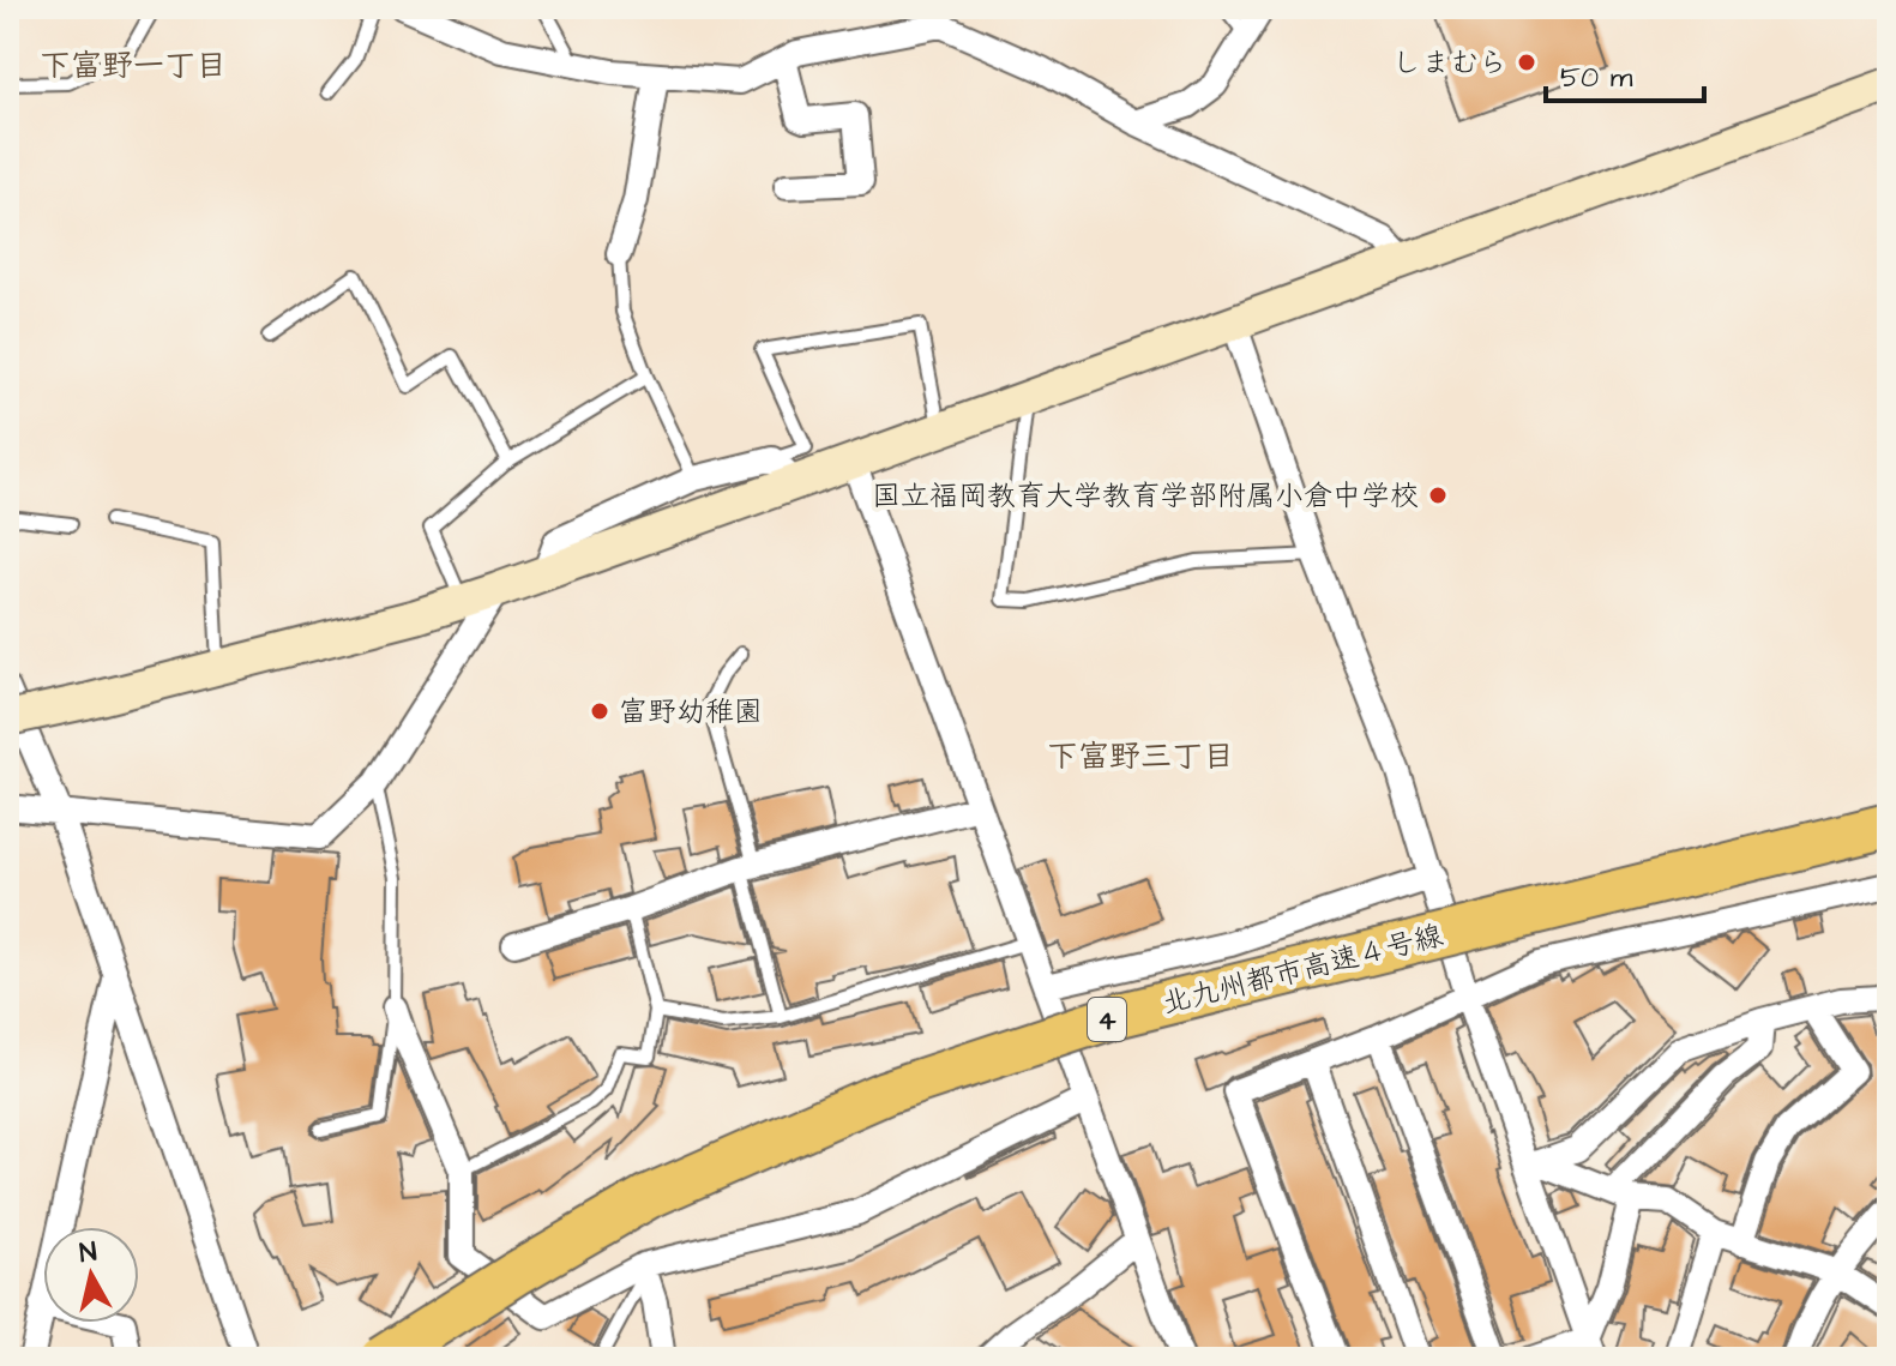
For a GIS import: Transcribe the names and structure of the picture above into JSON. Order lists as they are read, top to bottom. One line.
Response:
{"streets":{"highway":["北九州都市高速４号線","4"]},"districts":["下富野一丁目","下富野三丁目"],"places":["しまむら","国立福岡教育大学教育学部附属小倉中学校","富野幼稚園"],"scale_bar":"50 m","north":"top"}
